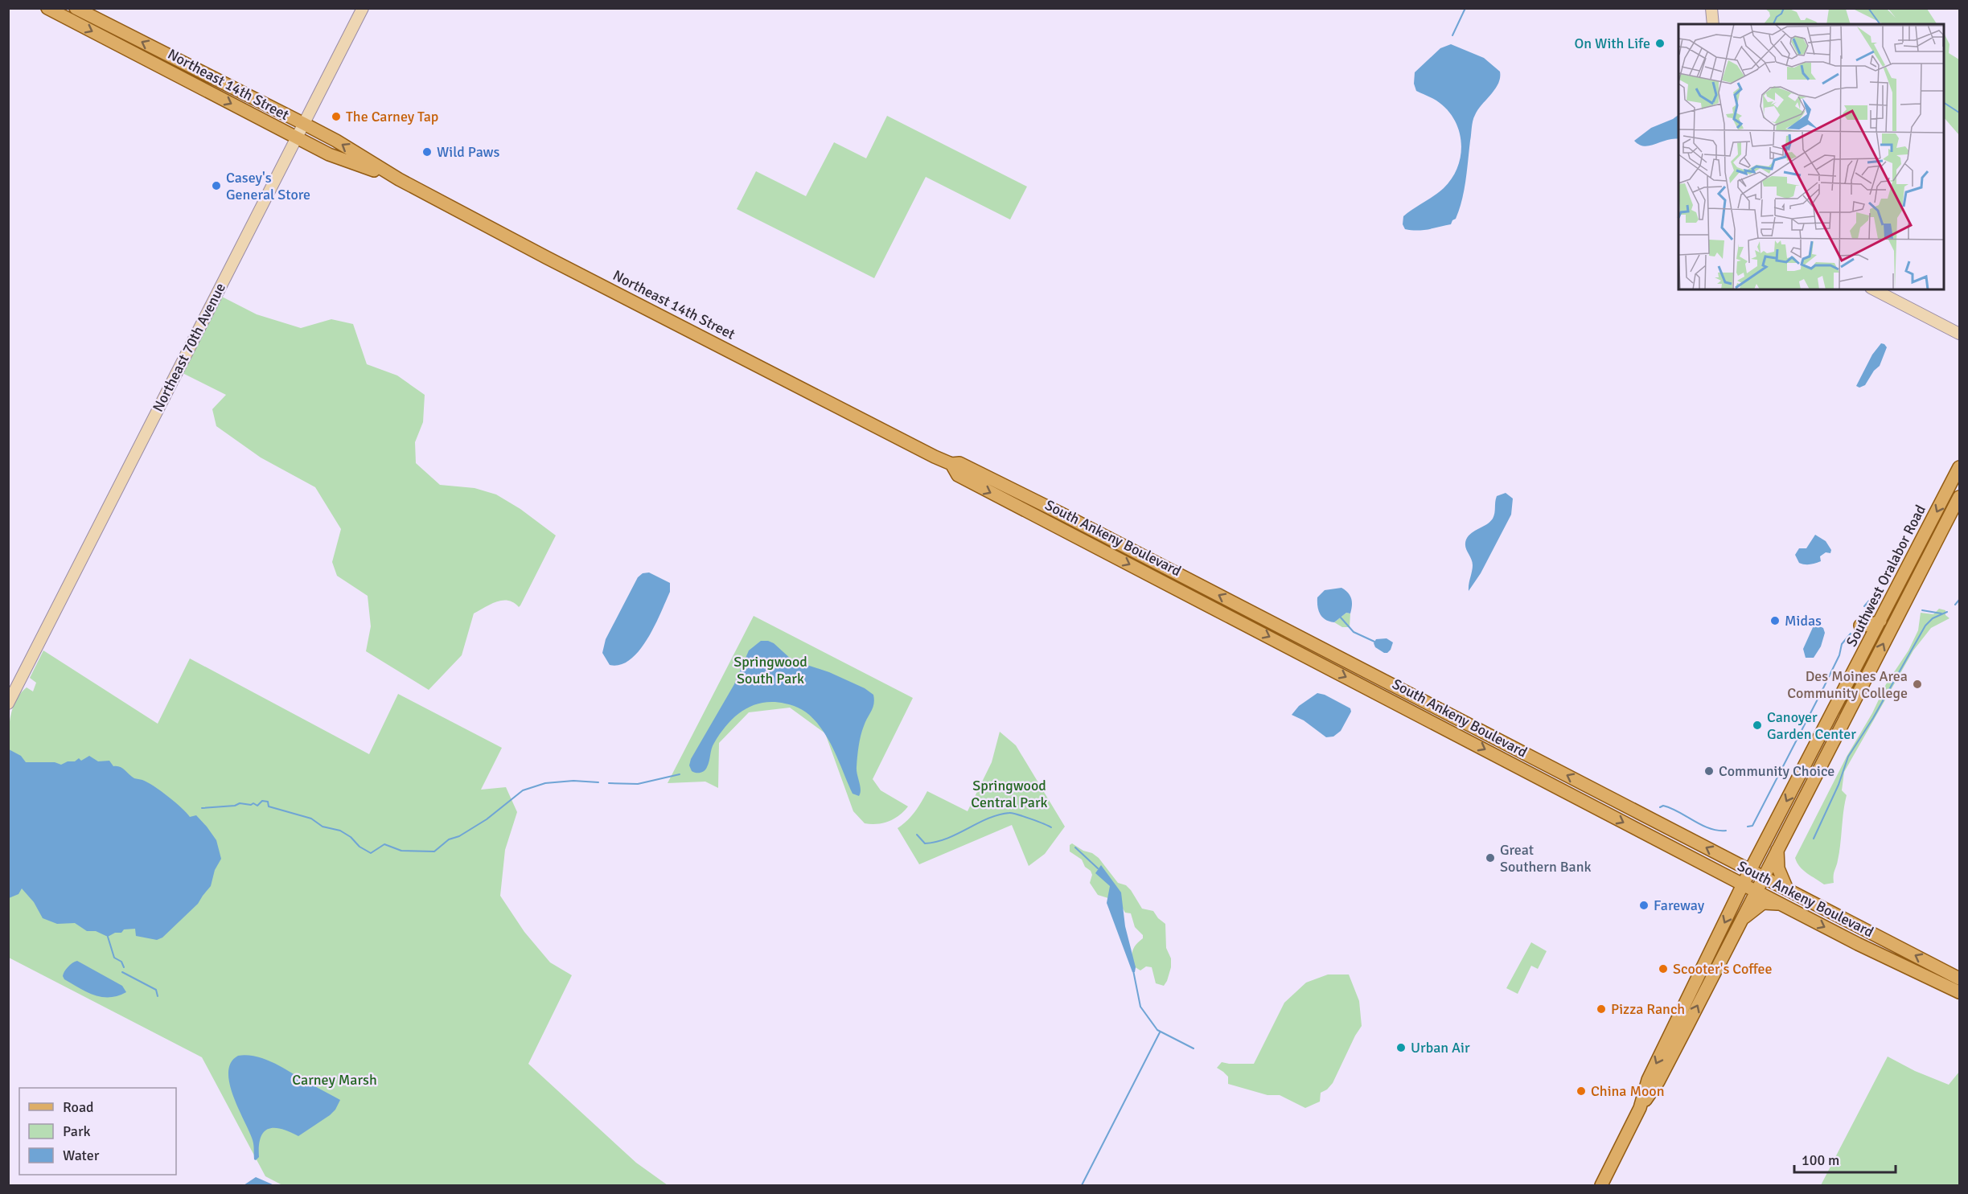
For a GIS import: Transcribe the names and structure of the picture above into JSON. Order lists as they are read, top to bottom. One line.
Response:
{"streets":{"main road":["Northeast 14th Street","South Ankeny Boulevard","Southwest Oralabor Road"],"street":["Northeast 70th Avenue"]},"crossings":[["Northeast 14th Street","Northeast 70th Avenue"],["Northeast 14th Street","South Ankeny Boulevard"],["South Ankeny Boulevard","Southwest Oralabor Road"]],"parks":["Springwood South Park","Springwood Central Park","Carney Marsh"],"places":["On With Life","The Carney Tap","Wild Paws","Casey's General Store","Midas","Des Moines Area Community College","Canoyer Garden Center","Community Choice","Great Southern Bank","Fareway","Scooter's Coffee","Pizza Ranch","Urban Air","China Moon"],"legend":["Road","Park","Water"],"scale_bar":"100 m"}
